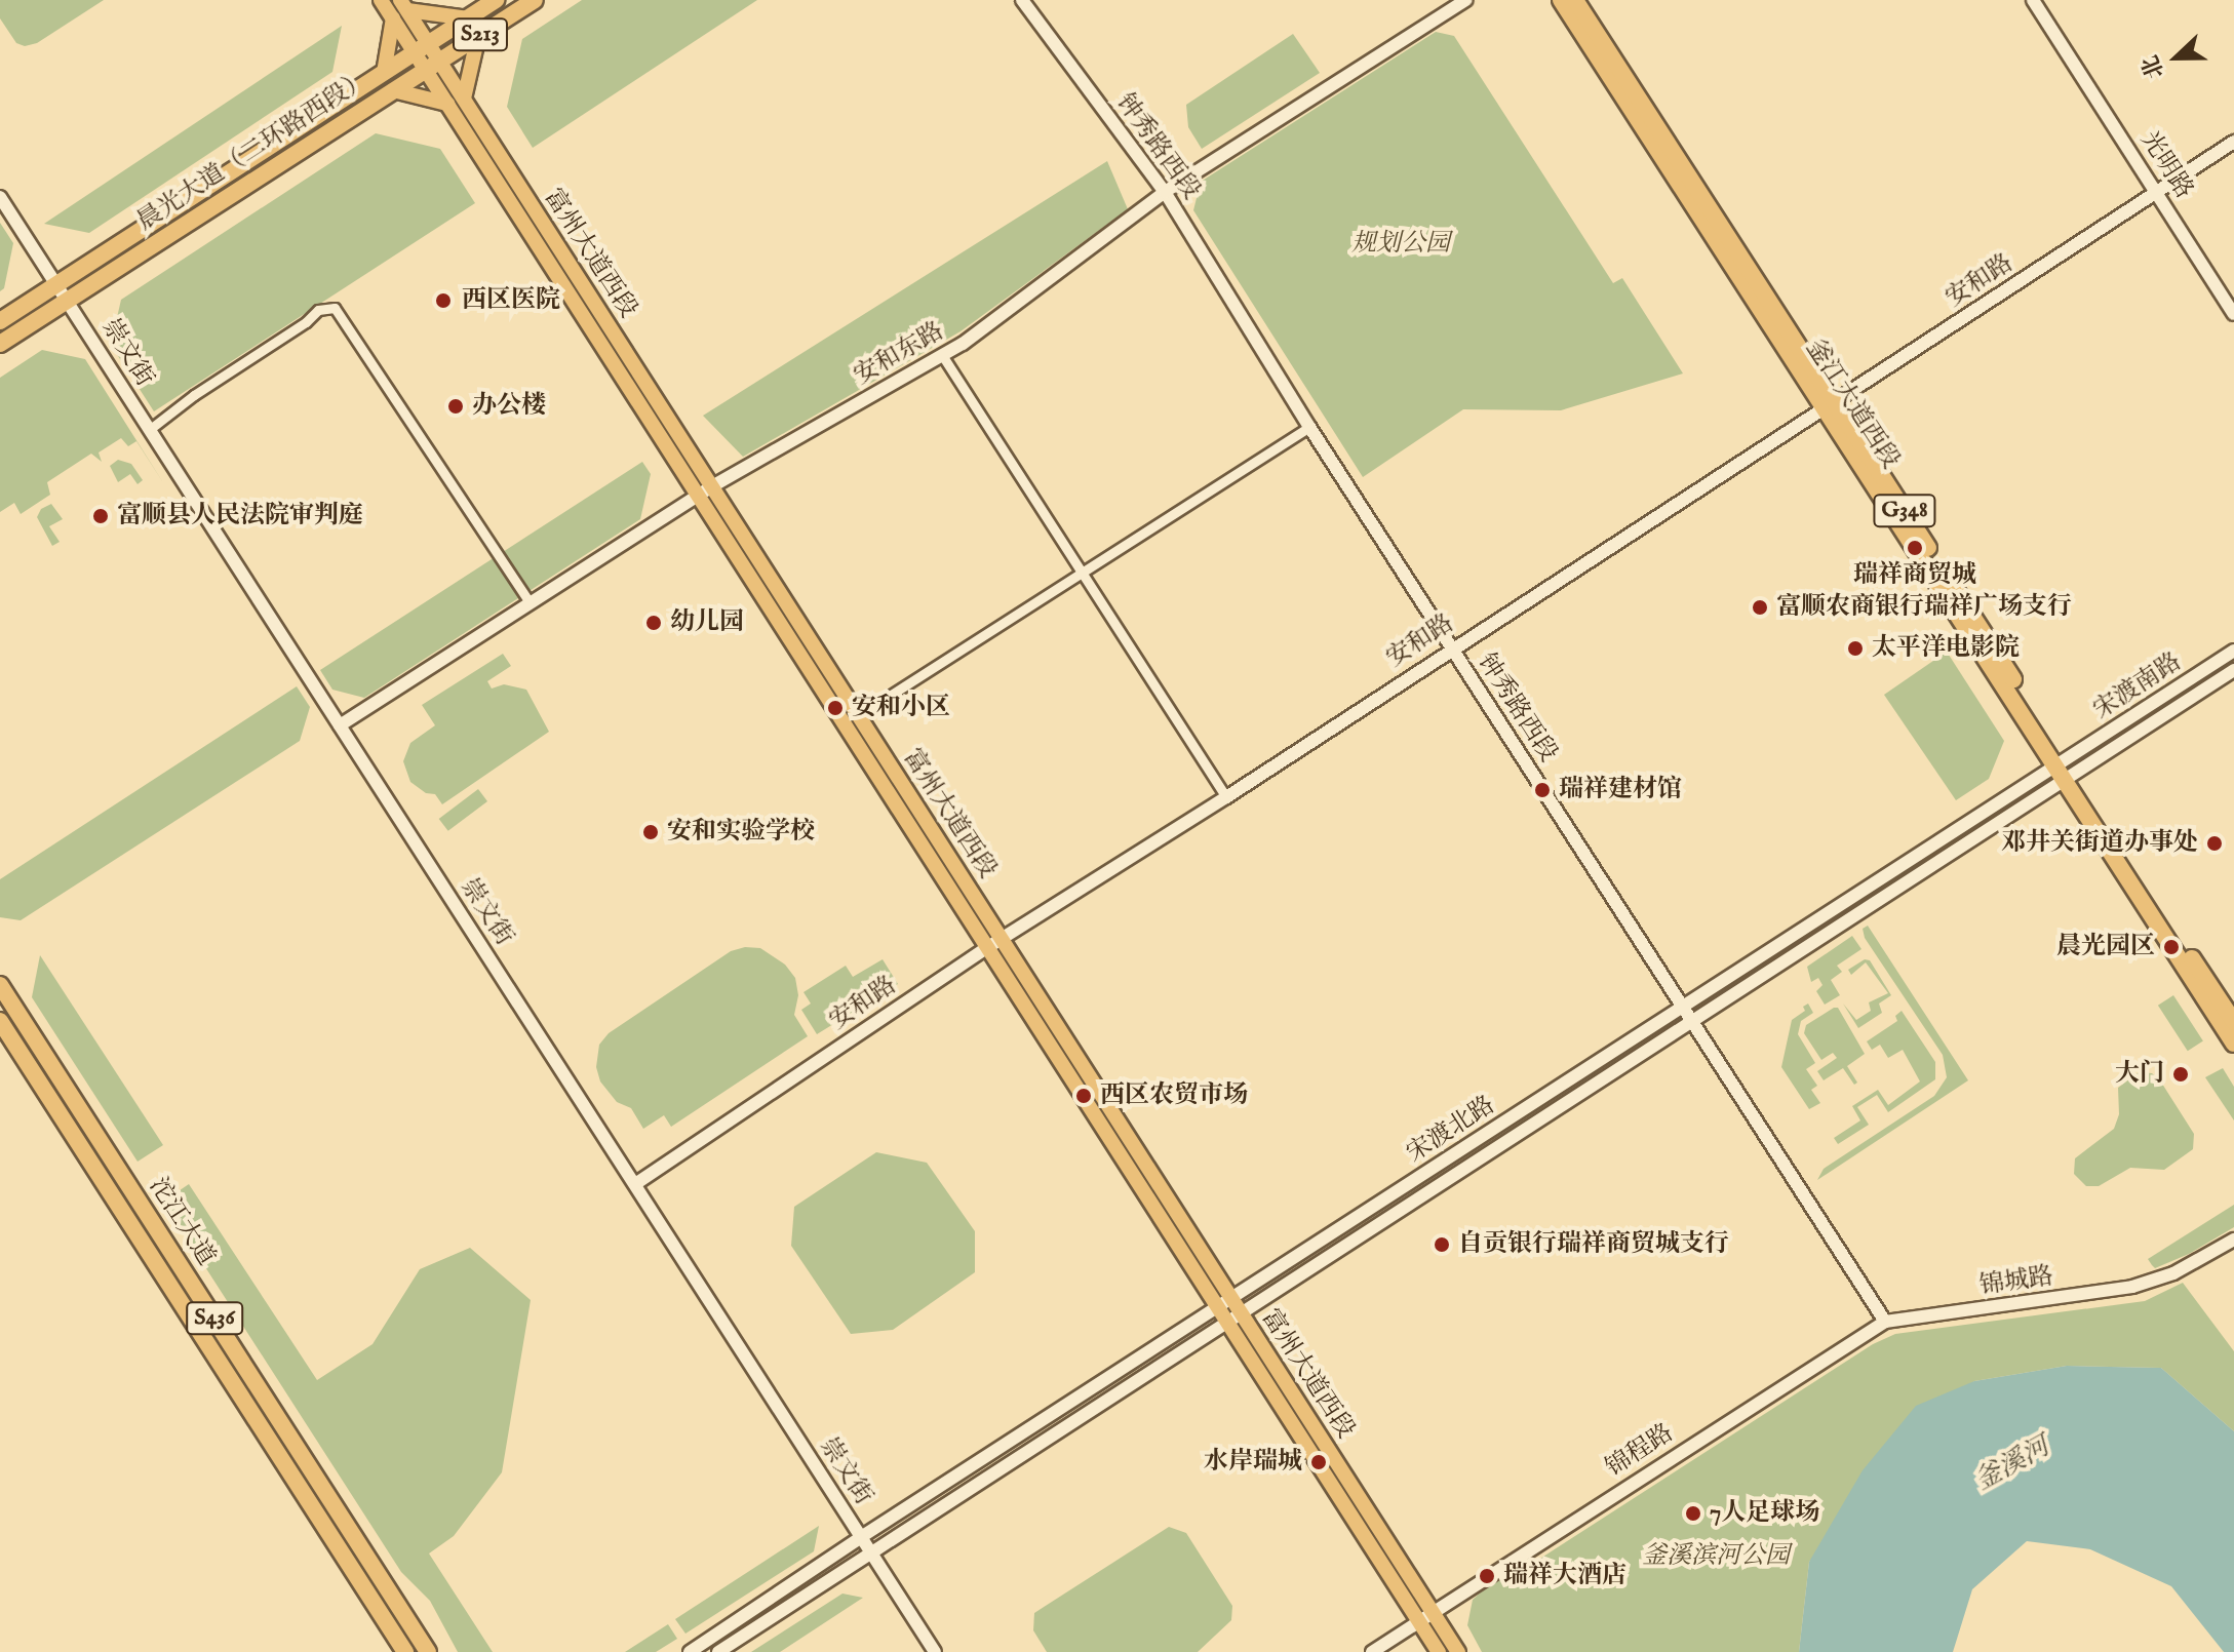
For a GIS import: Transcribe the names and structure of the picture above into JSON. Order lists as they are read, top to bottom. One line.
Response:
{"streets":{"highway":["S213","晨光大道（二环路西段）","釜江大道西段","G348","沱江大道","S436"],"main road":["富州大道西段"],"street":["钟秀路西段","光明路","安和路","崇文街","安和东路","宋渡南路","宋渡北路","锦城路","锦程路"]},"crossings":[["钟秀路西段","安和路"],["钟秀路西段","安和东路"],["钟秀路西段","宋渡北路"],["钟秀路西段","锦城路"],["钟秀路西段","锦程路"],["晨光大道（二环路西段）","富州大道西段"],["晨光大道（二环路西段）","崇文街"],["光明路","安和路"],["富州大道西段","安和路"],["富州大道西段","安和东路"],["富州大道西段","宋渡北路"],["富州大道西段","锦程路"],["安和路","崇文街"],["安和路","釜江大道西段"],["崇文街","安和东路"],["崇文街","宋渡北路"],["釜江大道西段","宋渡南路"],["釜江大道西段","宋渡北路"],["宋渡南路","宋渡北路"],["锦城路","锦程路"]],"water":["釜溪河"],"parks":["规划公园","釜溪滨河公园"],"places":["西区医院","办公楼","富顺县人民法院审判庭","瑞祥商贸城","富顺农商银行瑞祥广场支行","幼儿园","太平洋电影院","安和小区","瑞祥建材馆","安和实验学校","邓井关街道办事处","晨光园区","大门","西区农贸市场","自贡银行瑞祥商贸城支行","水岸瑞城","7人足球场","瑞祥大酒店"],"north":"left"}
